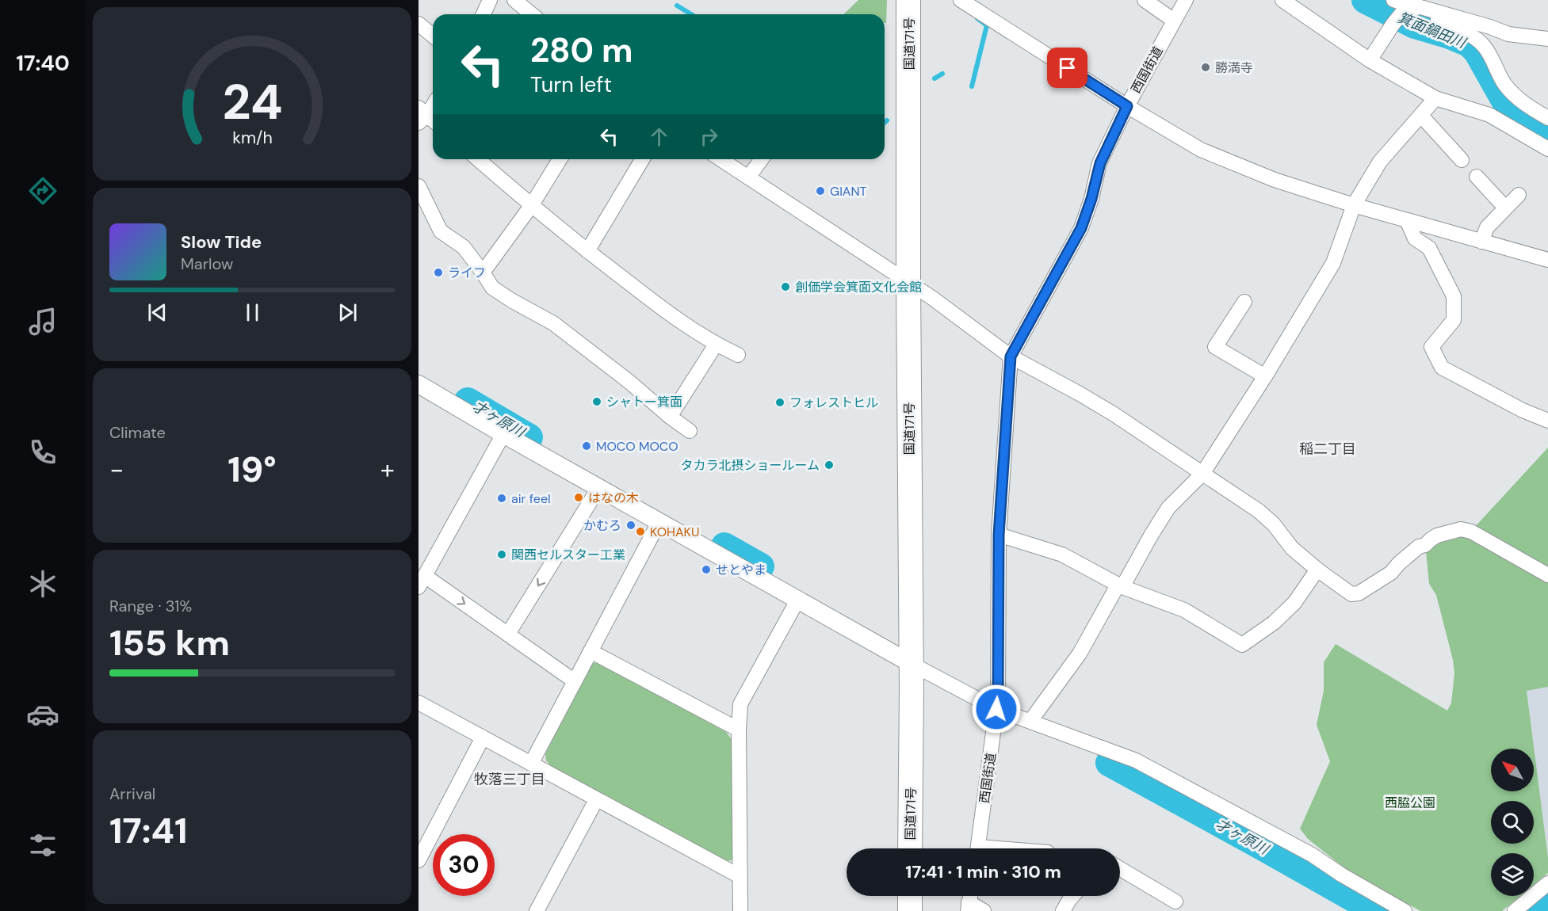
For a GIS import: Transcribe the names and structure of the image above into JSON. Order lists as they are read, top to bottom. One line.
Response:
{"streets":{"highway":["国道171号"],"street":["西国街道"]},"districts":["稲二丁目","牧落三丁目"],"water":["箕面鍋田川","才ヶ原川"],"parks":["西脇公園"],"places":["勝満寺","GIANT","ライフ","創価学会箕面文化会館","シャトー箕面","フォレストヒル","MOCO MOCO","タカラ北摂ショールーム","はなの木","air feel","かむろ","KOHAKU","関西セルスター工業","せとやま"],"north":"top left","page":{"tabs":"17:40","turn":["280 m","Turn left"],"song":["Slow Tide","Marlow"],"tile":["Climate",["Range · 31%","155 km"],["Arrival","17:41"]],"heat":["−","19°","+"],"limit":"30","trip":"17:41 · 1 min · 310 m","gauge":["24","km/h"]}}
